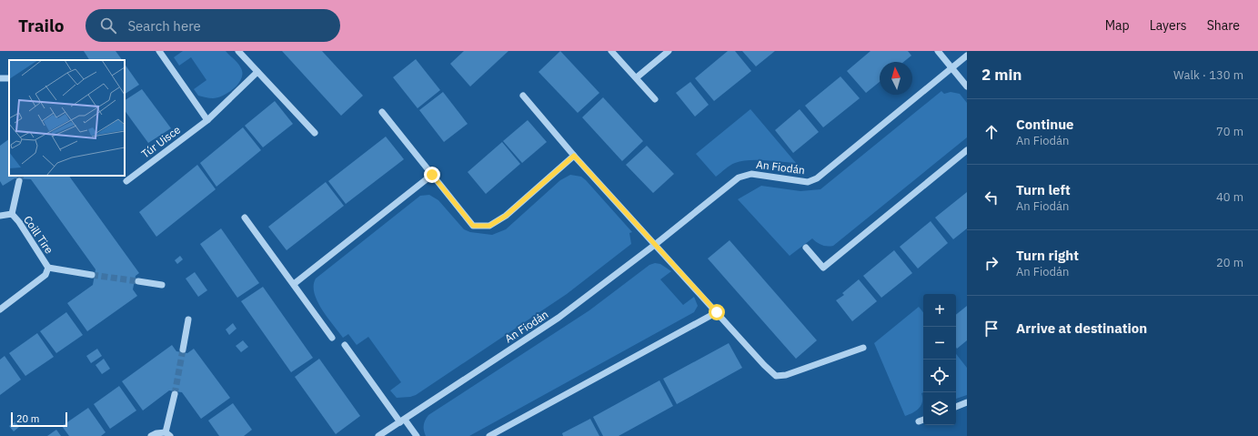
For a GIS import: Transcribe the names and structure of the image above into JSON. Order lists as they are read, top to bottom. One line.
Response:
{"streets":{"street":["Túr Uisce","An Fiodán","Coill Tire"]},"scale_bar":"20 m","north":"top","page":{"header":"Trailo","search":"Search here","nav":["Map","Layers","Share"],"heading":["2 min","Walk · 130 m"],"list":[["Continue","An Fiodán","70 m"],["Turn left","An Fiodán","40 m"],["Turn right","An Fiodán","20 m"],"Arrive at destination"],"map_buttons":["+","−"],"scale":"20 m"}}
